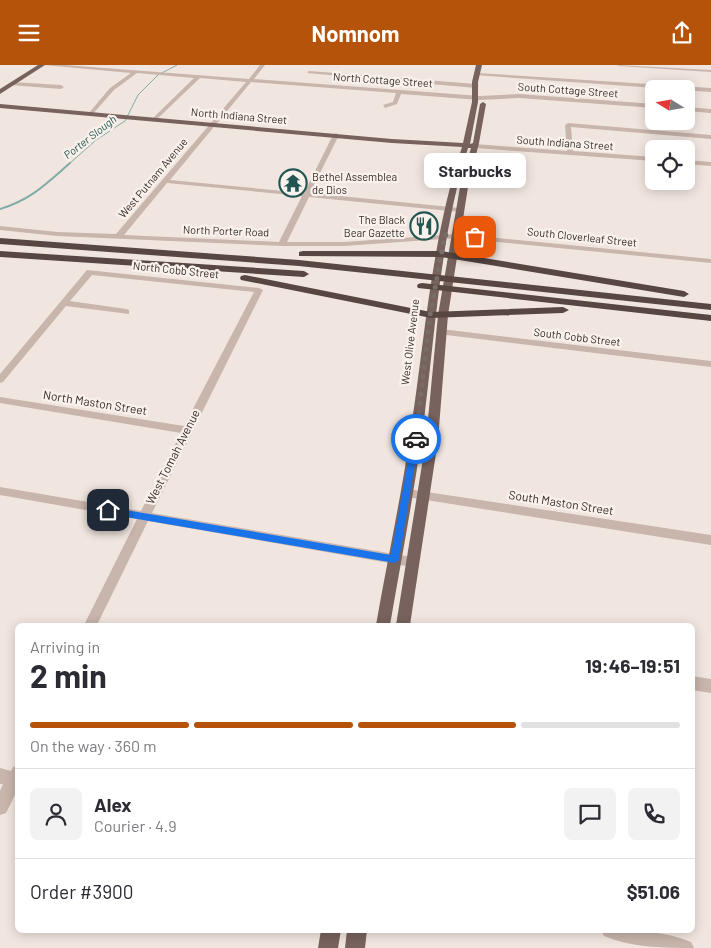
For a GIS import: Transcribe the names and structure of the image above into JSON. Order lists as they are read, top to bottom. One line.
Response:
{"streets":{"main road":["North Indiana Street","West Olive Avenue"],"street":["North Cottage Street","South Cottage Street","South Indiana Street","West Putnam Avenue","North Porter Road","South Cloverleaf Street","North Cobb Street","South Cobb Street","North Maston Street","West Tomah Avenue","South Maston Street"]},"crossings":[["North Cottage Street","South Cottage Street"],["North Cottage Street","West Putnam Avenue"],["North Cottage Street","West Olive Avenue"],["South Cottage Street","West Olive Avenue"],["North Indiana Street","South Indiana Street"],["North Indiana Street","West Putnam Avenue"],["North Indiana Street","West Olive Avenue"],["South Indiana Street","West Olive Avenue"],["West Putnam Avenue","North Porter Road"],["North Porter Road","South Cloverleaf Street"],["North Porter Road","West Olive Avenue"],["South Cloverleaf Street","West Olive Avenue"],["North Cobb Street","West Tomah Avenue"],["South Cobb Street","West Olive Avenue"],["West Olive Avenue","South Maston Street"],["North Maston Street","West Tomah Avenue"]],"water":["Porter Slough"],"places":{"temple":["Bethel Assemblea de Dios"],"restaurant":["The Black Bear Gazette"],"other":["Starbucks"]},"north":"left","page":{"header":"Nomnom","bubble":"Starbucks","heading":["2 min","Arriving in","19:46–19:51"],"panel":["Alex","Courier · 4.9","Order #3900","$51.06"],"bar":"On the way · 360 m"}}
